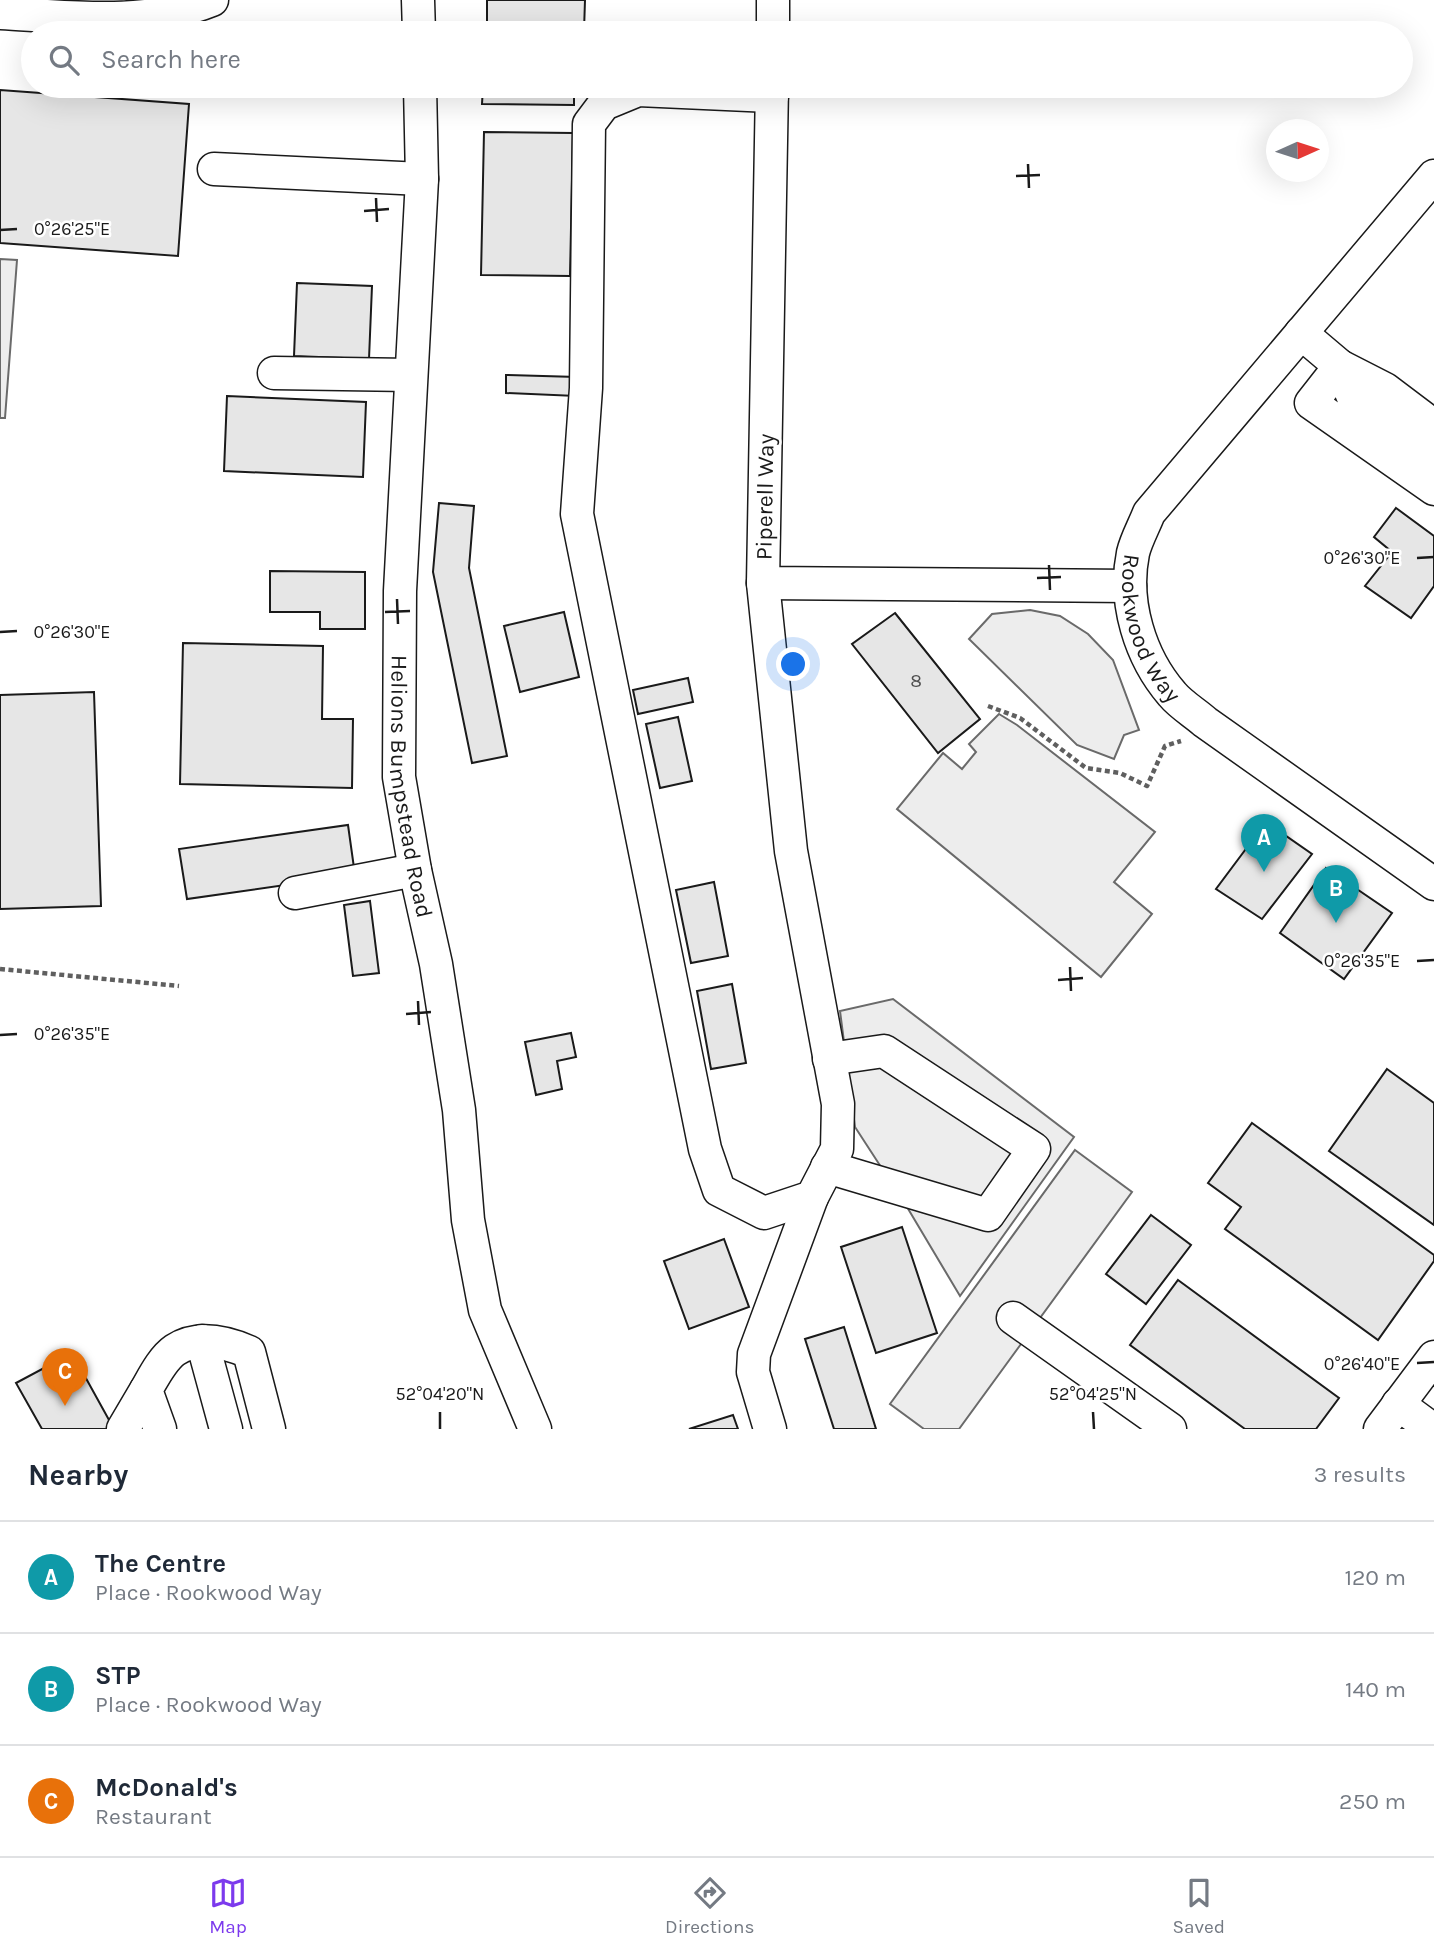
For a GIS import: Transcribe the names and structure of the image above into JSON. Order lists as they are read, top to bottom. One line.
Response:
{"streets":{"street":["Piperell Way","Rookwood Way","Helions Bumpstead Road"]},"crossings":[["Piperell Way","Rookwood Way"]],"house_numbers":["8"],"north":"right","page":{"search":"Search here","pins":["A","B","C"],"heading":["Nearby","3 results"],"list":[{"mark":"A","name":"The Centre","note":"Place · Rookwood Way","value":"120 m"},{"mark":"B","name":"STP","note":"Place · Rookwood Way","value":"140 m"},{"mark":"C","name":"McDonald's","note":"Restaurant","value":"250 m"}],"nav":["Map","Directions","Saved"]},"coordinates":["0°26'25\"E","0°26'30\"E","0°26'35\"E","0°26'40\"E","52°04'20\"N","52°04'25\"N"]}
